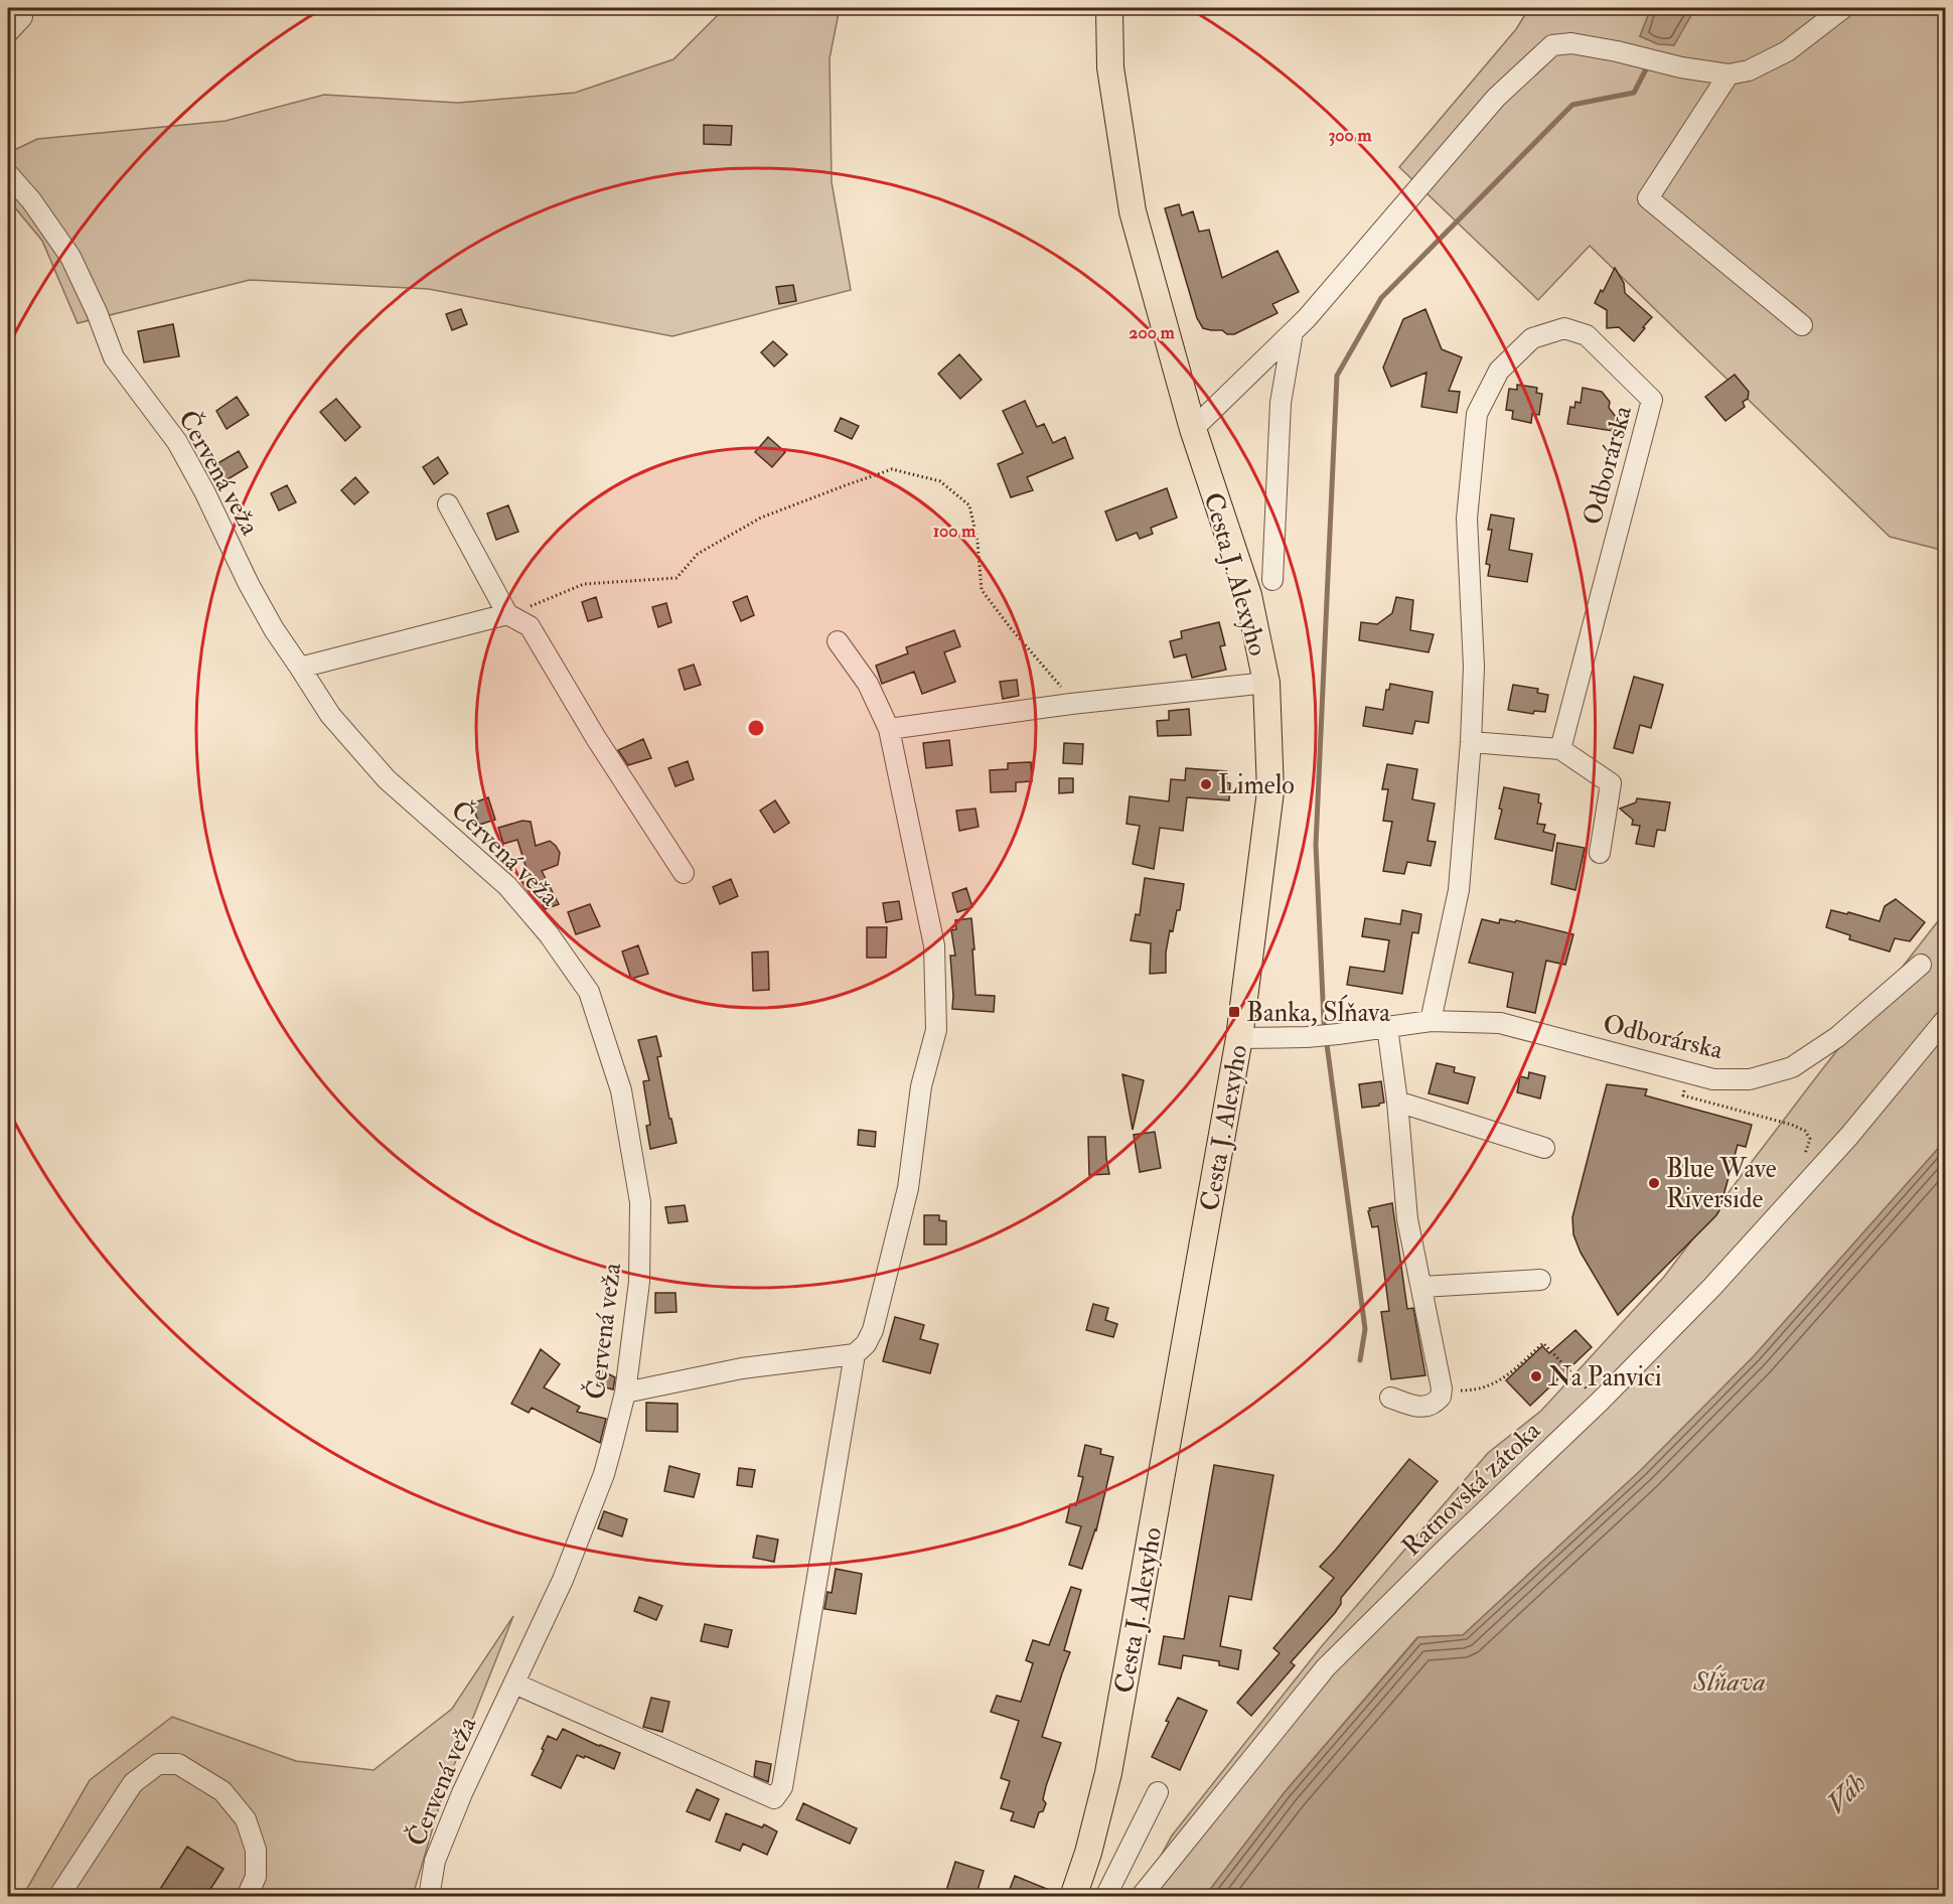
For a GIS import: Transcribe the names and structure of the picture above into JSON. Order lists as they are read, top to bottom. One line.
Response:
{"streets":{"main road":["Cesta J. Alexyho"],"lane":["Odborárska","Červená veža","Ratnovská zátoka"]},"crossings":[["Odborárska","Cesta J. Alexyho"]],"water":["Sĺňava","Váh"],"places":{"other":["Limelo","Blue Wave Riverside","Na Panvici"],"transit":["Banka, Sĺňava"]},"rings":["300 m","200 m","100 m"]}
